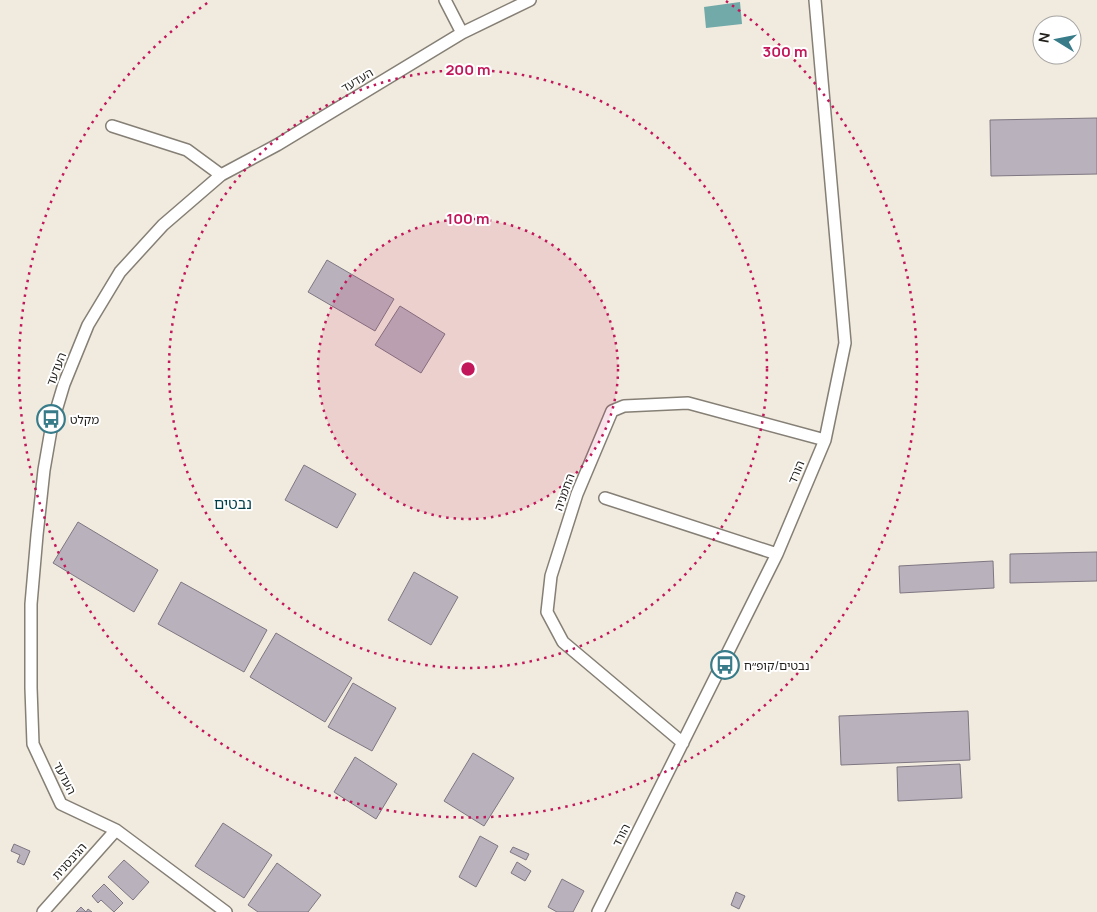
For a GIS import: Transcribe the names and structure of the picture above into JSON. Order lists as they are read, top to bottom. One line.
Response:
{"streets":{"street":["העדעד","הורד","החמניה","הגיבסנית"]},"crossings":[["העדעד","הגיבסנית"],["הורד","החמניה"]],"districts":["נבטים"],"places":{"bus stop":["מקלט","נבטים/קופ״ח"]},"north":"left","rings":["300 m","200 m","100 m"]}
